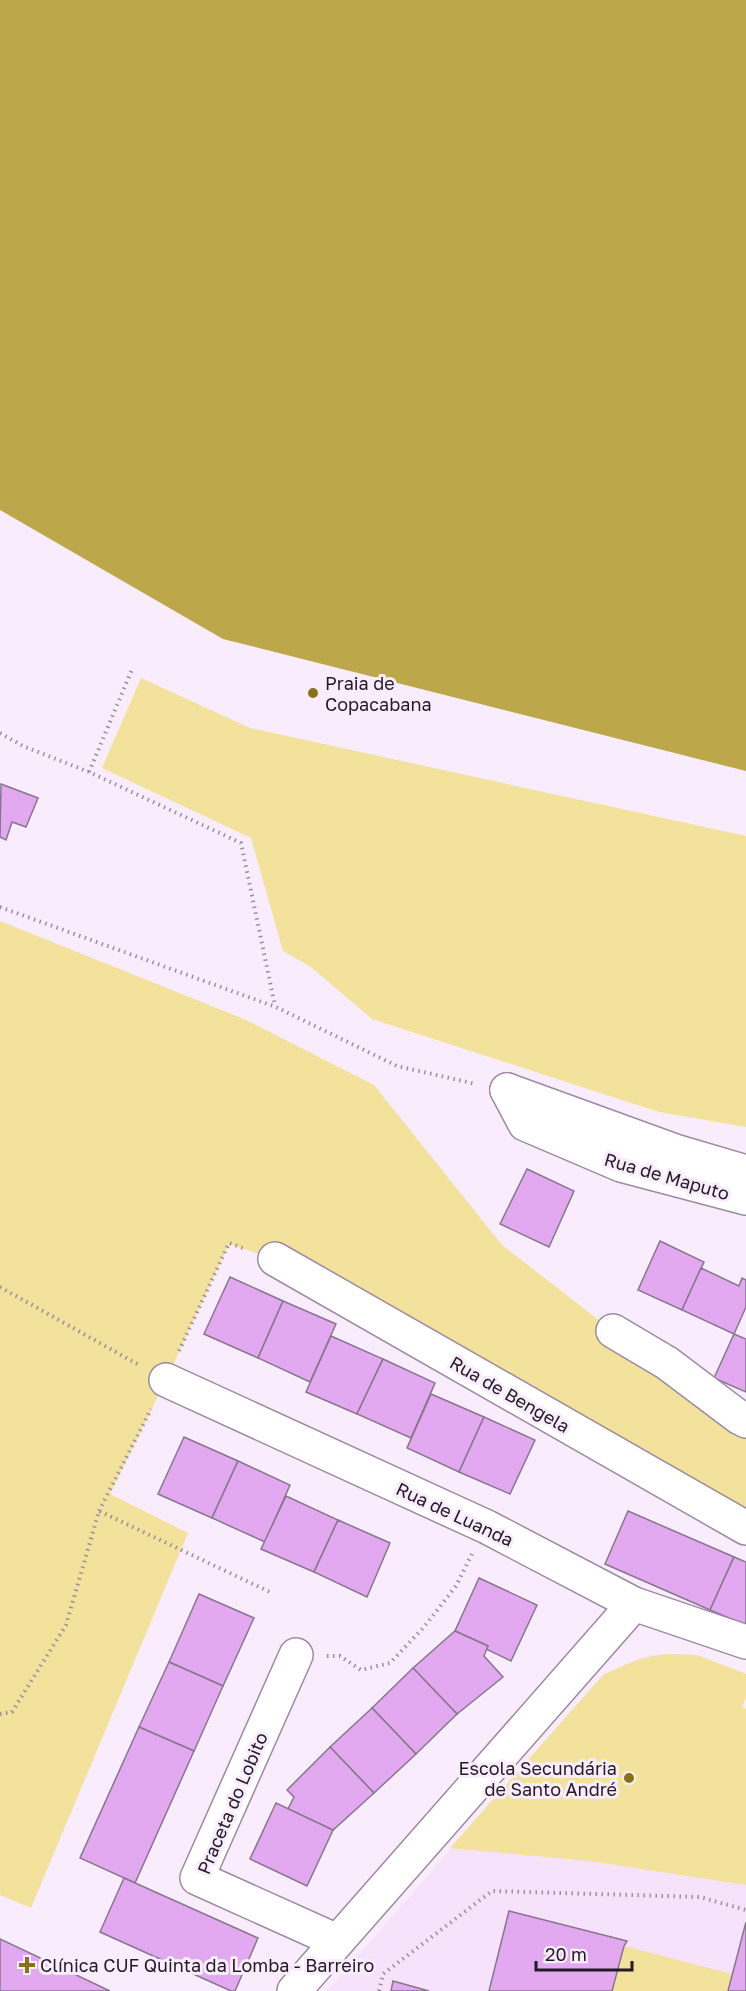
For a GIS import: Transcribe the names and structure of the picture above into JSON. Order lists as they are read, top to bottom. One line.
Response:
{"streets":{"street":["Rua de Maputo","Rua de Bengela","Rua de Luanda","Praceta do Lobito"]},"places":{"other":["Praia de Copacabana","Escola Secundária de Santo André"],"health":["Clínica CUF Quinta da Lomba - Barreiro"]},"scale_bar":"20 m"}
